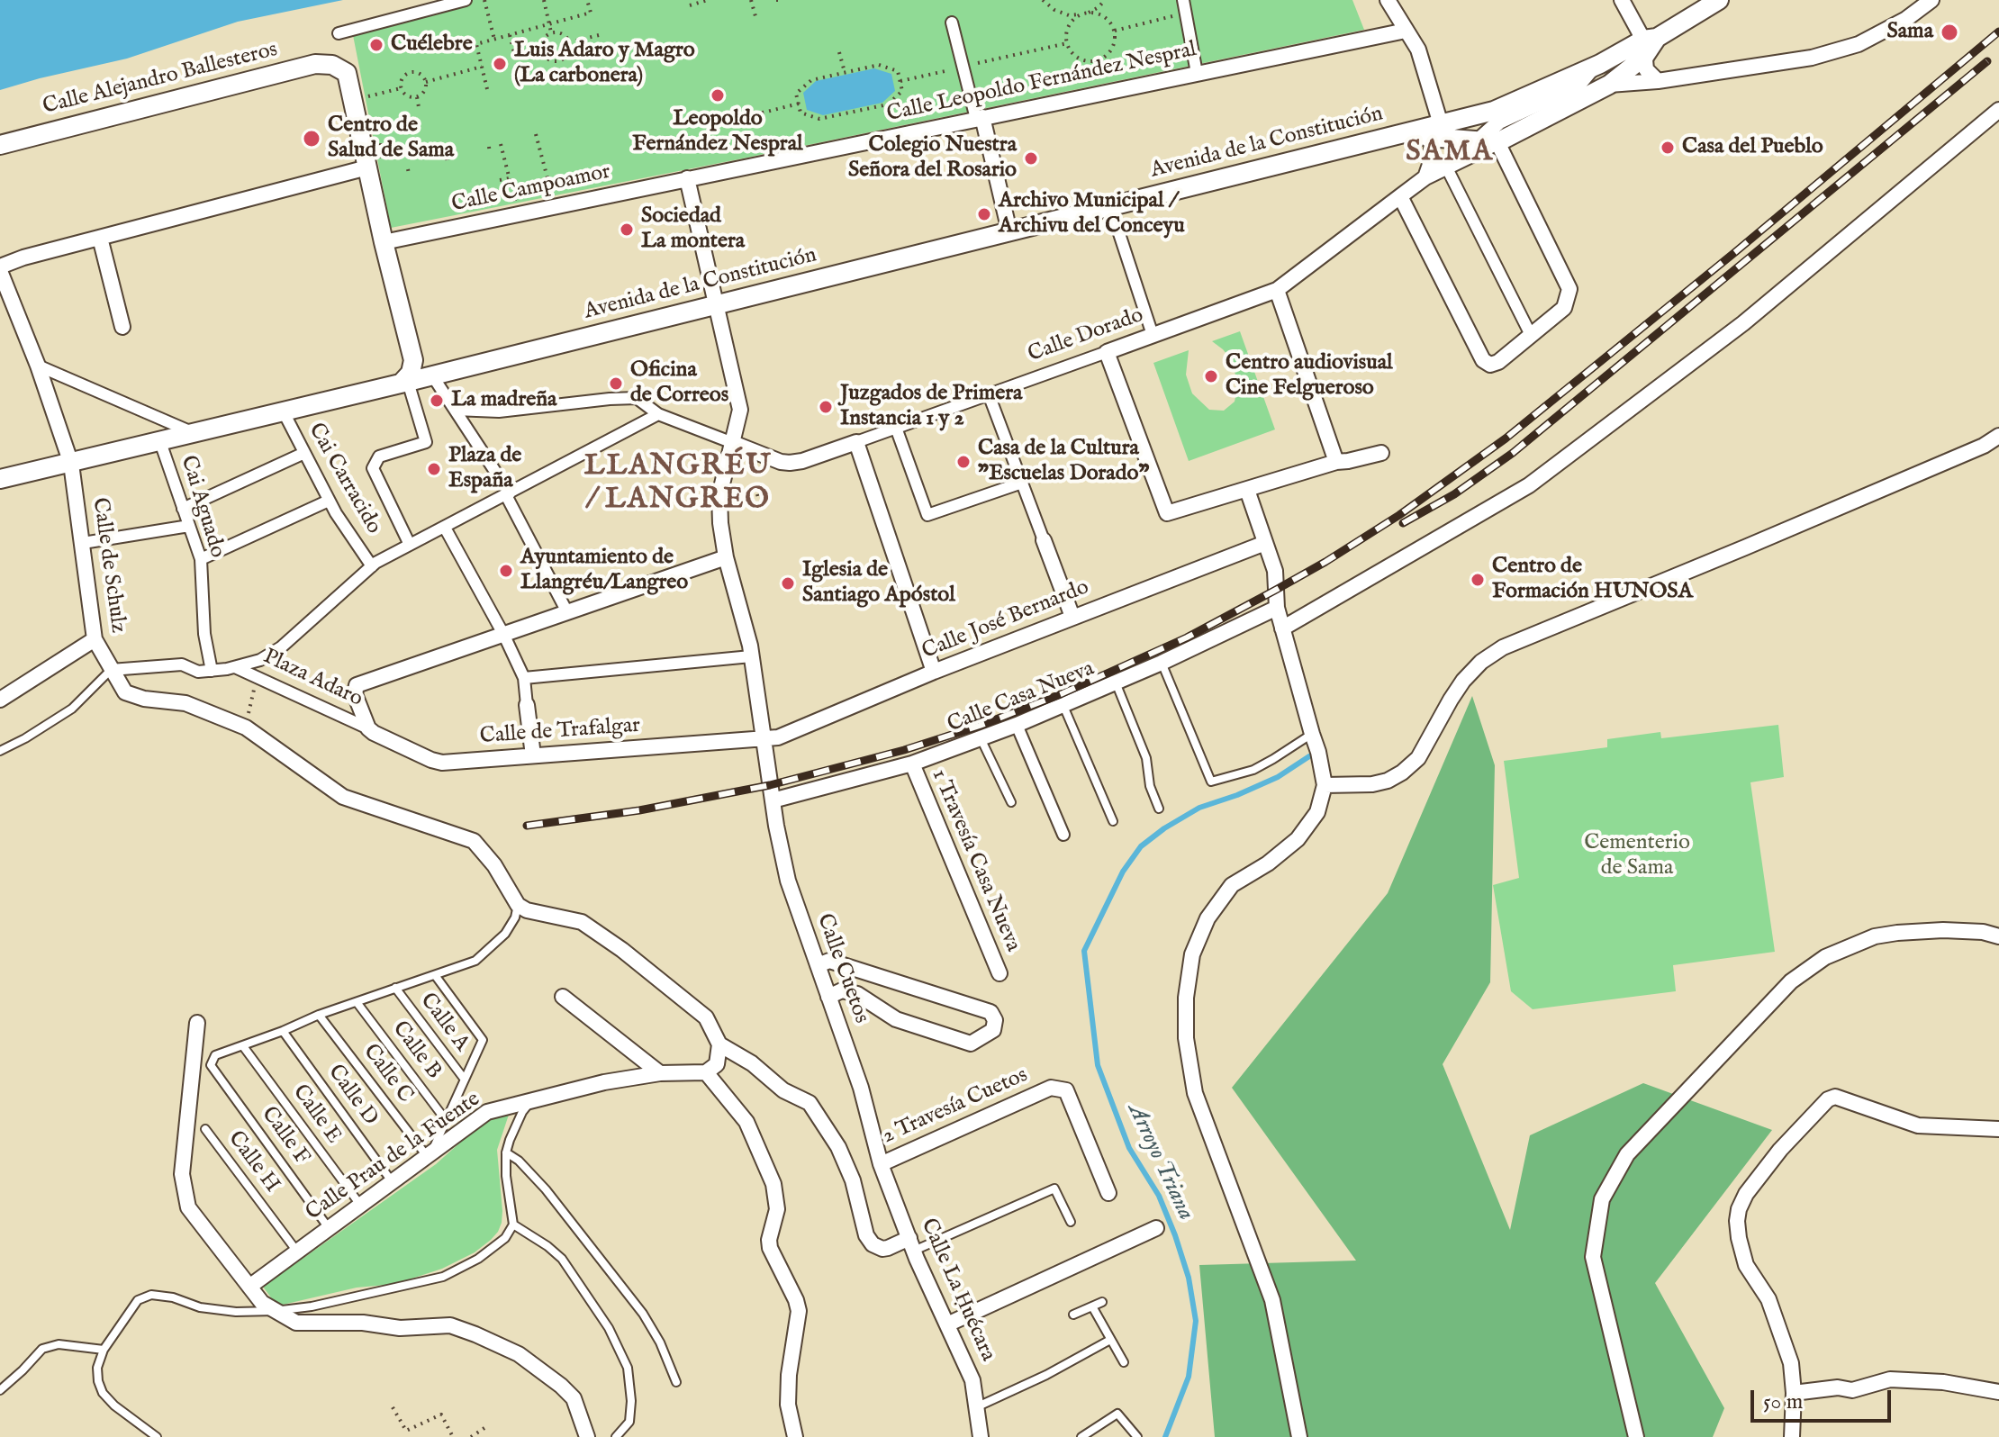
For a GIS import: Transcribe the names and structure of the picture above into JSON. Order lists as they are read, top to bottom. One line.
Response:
{"streets":{"street":["Calle Alejandro Ballesteros","Calle Leopoldo Fernández Nespral","Avenida de la Constitución","Calle Campoamor","Calle Dorado","Cai Carracido","Cai Aguado","Calle de Schulz","Calle José Bernardo","Plaza Adaro","Calle Casa Nueva","Calle de Trafalgar","1 Travesía Casa Nueva","Calle Cuetos","2 Travesía Cuetos","Calle Prau de la Fuente","Calle La Ḥuécara"],"lane":["Calle A","Calle B","Calle C","Calle D","Calle E","Calle F","Calle H"]},"crossings":[["Calle Leopoldo Fernández Nespral","Calle Campoamor"],["Calle Leopoldo Fernández Nespral","Calle Cuetos"],["Avenida de la Constitución","Cai Carracido"],["Avenida de la Constitución","Cai Aguado"],["Avenida de la Constitución","Calle de Schulz"],["Avenida de la Constitución","Calle Cuetos"],["Calle Campoamor","Calle Cuetos"],["Calle Dorado","Calle Cuetos"],["Calle José Bernardo","Calle de Trafalgar"],["Calle José Bernardo","Calle Cuetos"],["Plaza Adaro","Calle de Trafalgar"],["Calle Casa Nueva","1 Travesía Casa Nueva"],["Calle Casa Nueva","Calle Cuetos"],["Calle de Trafalgar","Calle Cuetos"],["Calle Cuetos","2 Travesía Cuetos"],["Calle Cuetos","Calle La Ḥuécara"],["Calle C","Calle Prau de la Fuente"],["Calle D","Calle Prau de la Fuente"],["2 Travesía Cuetos","Calle La Ḥuécara"],["Calle E","Calle F"],["Calle E","Calle Prau de la Fuente"],["Calle F","Calle Prau de la Fuente"],["Calle Prau de la Fuente","Calle H"]],"districts":["SAMA","LLANGRÉU / LANGREO"],"water":["Arroyo Triana"],"parks":["Cementerio de Sama"],"places":["Sama","Cuélebre","Luis Adaro y Magro (La carbonera)","Leopoldo Fernández Nespral","Centro de Salud de Sama","Casa del Pueblo","Colegio Nuestra Señora del Rosario","Archivo Municipal / Archivu del Conceyu","Sociedad La montera","Centro audiovisual Cine Felgueroso","Oficina de Correos","La madreña","Juzgados de Primera Instancia 1 y 2","Casa de la Cultura \"Escuelas Dorado\"","Plaza de España","Ayuntamiento de Llangréu/Langreo","Centro de Formación HUNOSA","Iglesia de Santiago Apóstol"],"scale_bar":"50 m"}
